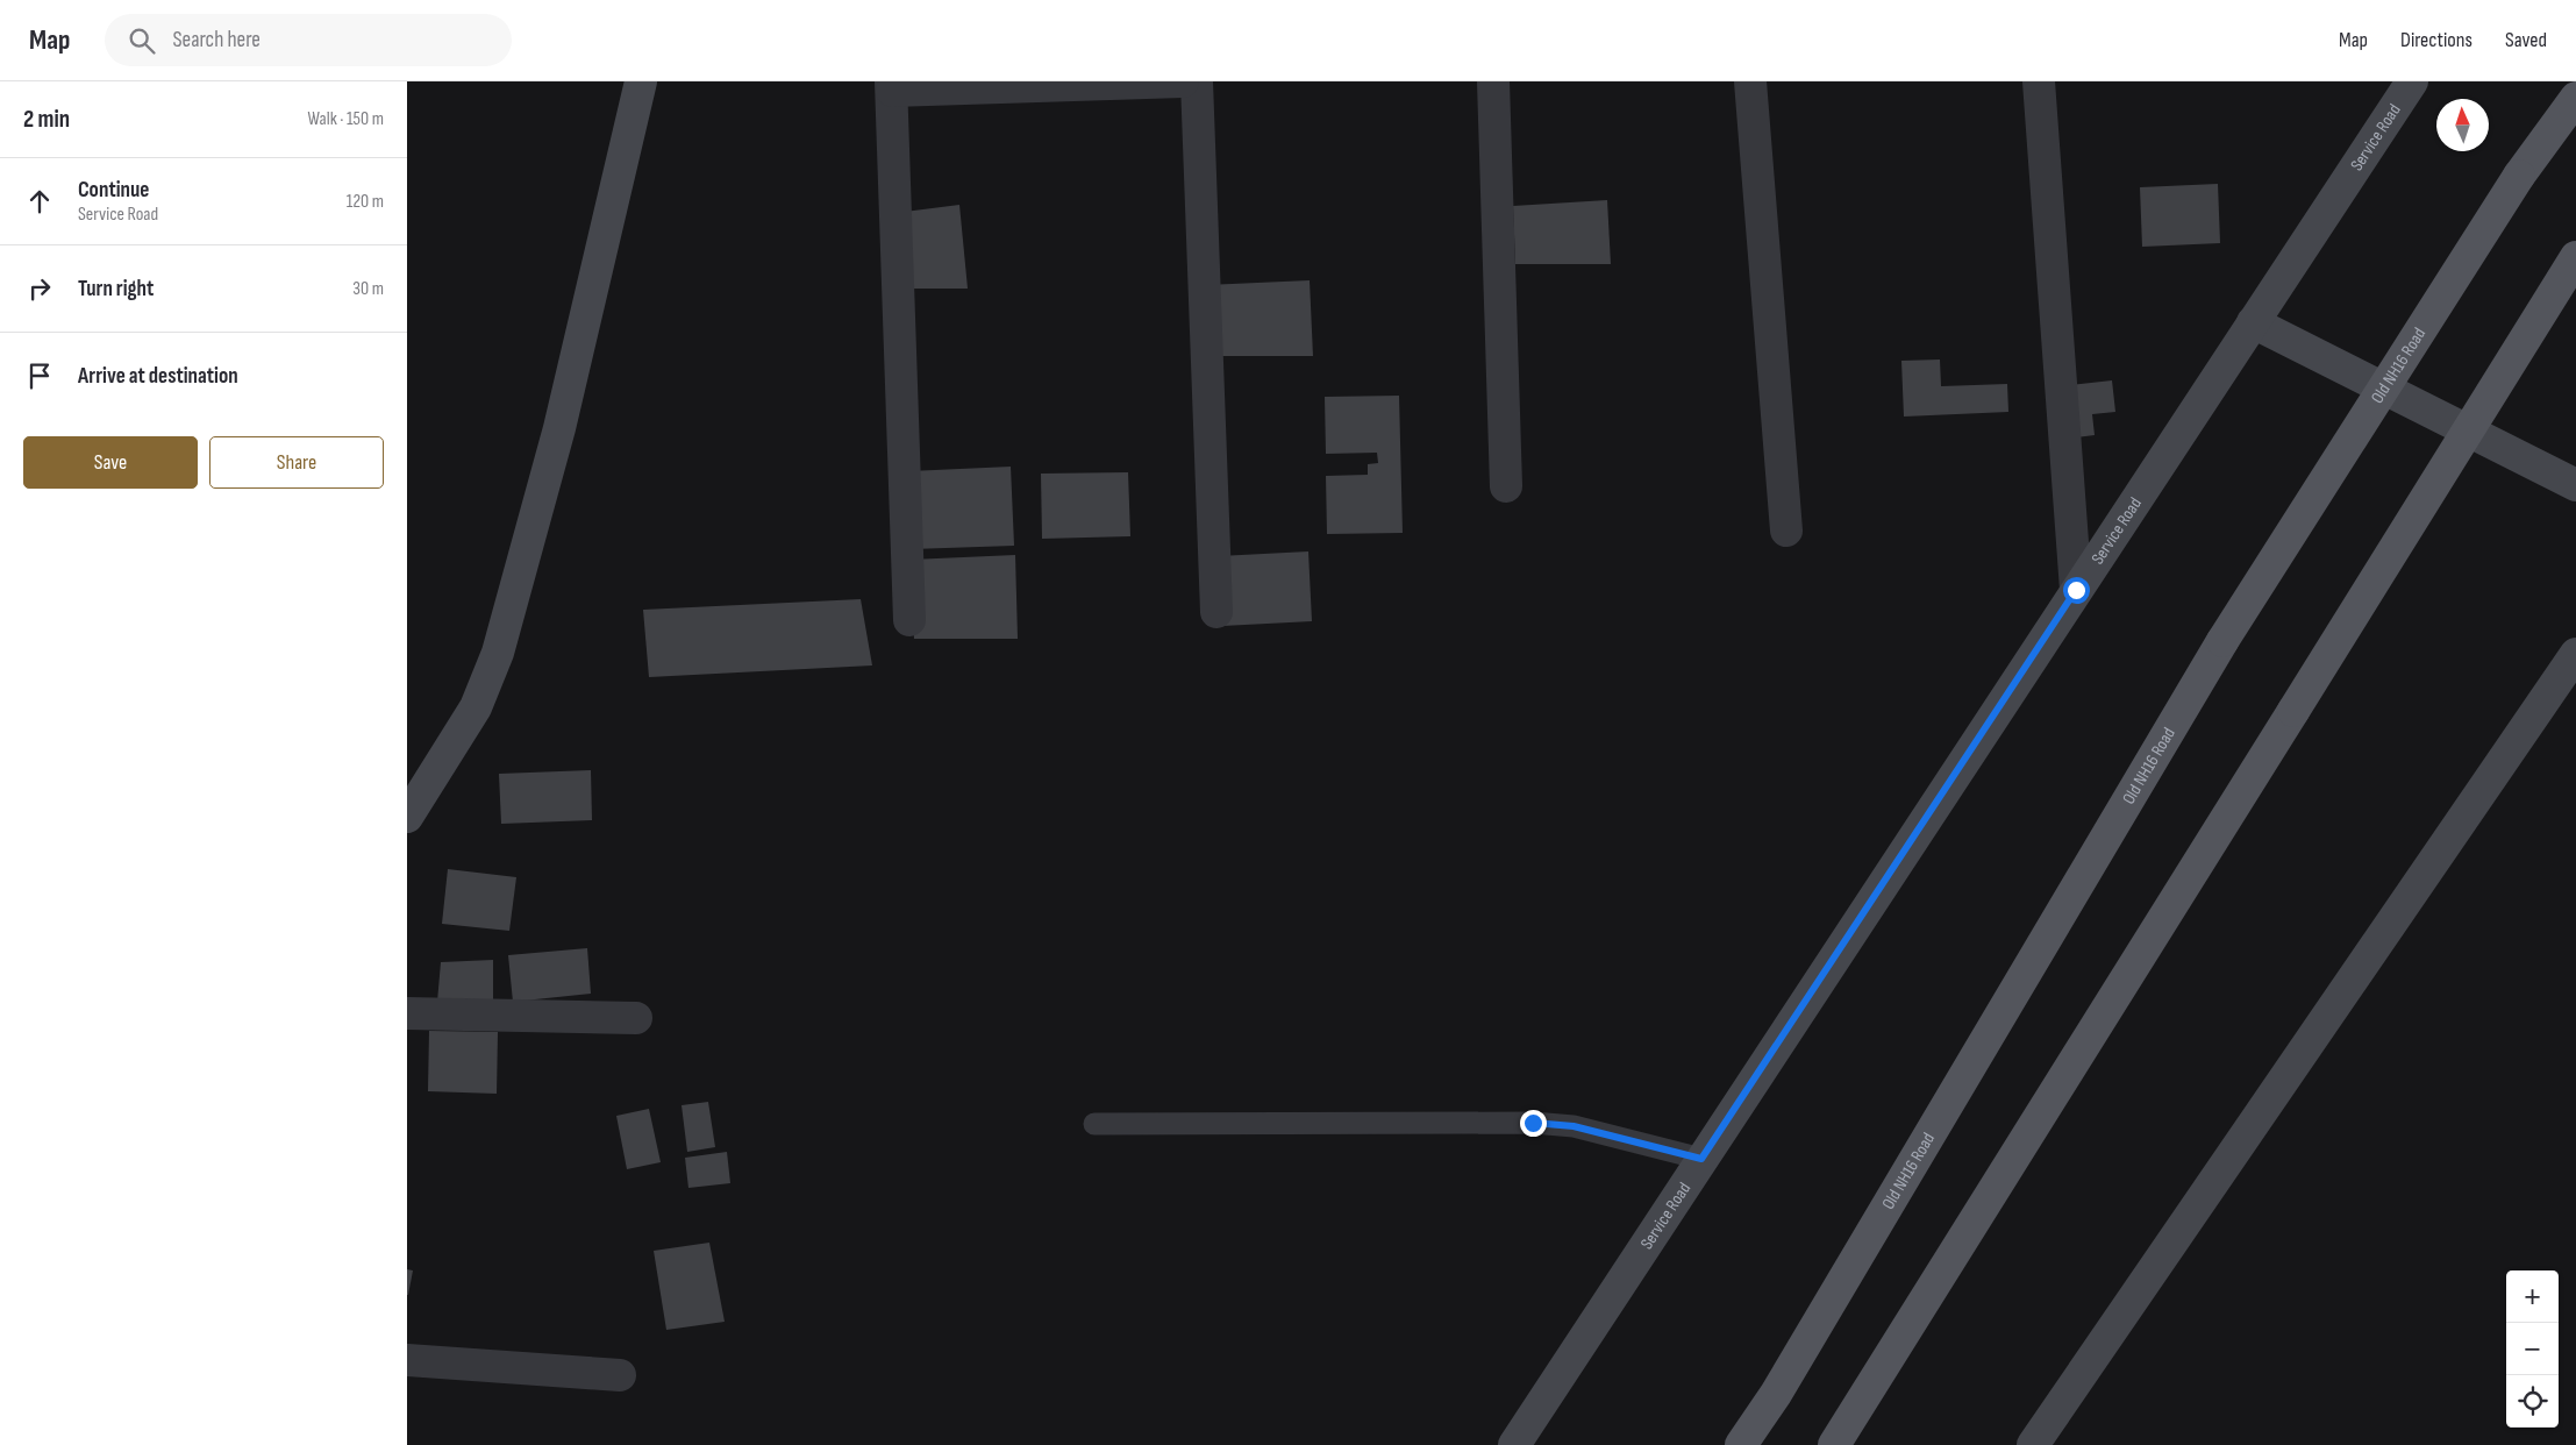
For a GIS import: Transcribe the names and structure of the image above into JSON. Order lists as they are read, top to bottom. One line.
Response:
{"streets":{"main road":["Old NH16 Road"],"street":["Service Road"]},"north":"top","page":{"header":"Map","search":"Search here","nav":["Map","Directions","Saved"],"heading":["2 min","Walk · 150 m"],"list":[["Continue","Service Road","120 m"],["Turn right","30 m"],"Arrive at destination"],"buttons":["Save","Share"],"map_buttons":["+","−"]}}
